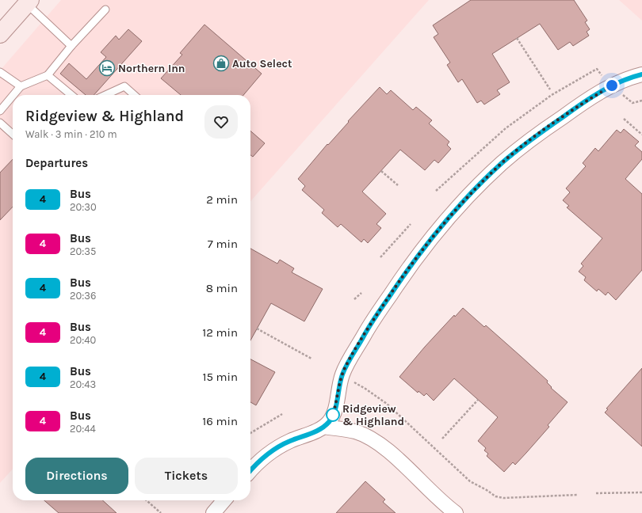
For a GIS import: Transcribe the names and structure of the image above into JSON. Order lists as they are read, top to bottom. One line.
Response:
{"places":{"shop":["Auto Select"],"hotel":["Northern Inn"],"other":["Ridgeview & Highland"]},"lines":["bus line 4"],"page":{"heading":[["Ridgeview & Highland","Walk · 3 min · 210 m"],"Departures"],"list":[{"mark":"4","name":"Bus","note":"20:30","value":"2 min"},{"mark":"4","name":"Bus","note":"20:35","value":"7 min"},{"mark":"4","name":"Bus","note":"20:36","value":"8 min"},{"mark":"4","name":"Bus","note":"20:40","value":"12 min"},{"mark":"4","name":"Bus","note":"20:43","value":"15 min"},{"mark":"4","name":"Bus","note":"20:44","value":"16 min"}],"buttons":["Directions","Tickets"]}}
